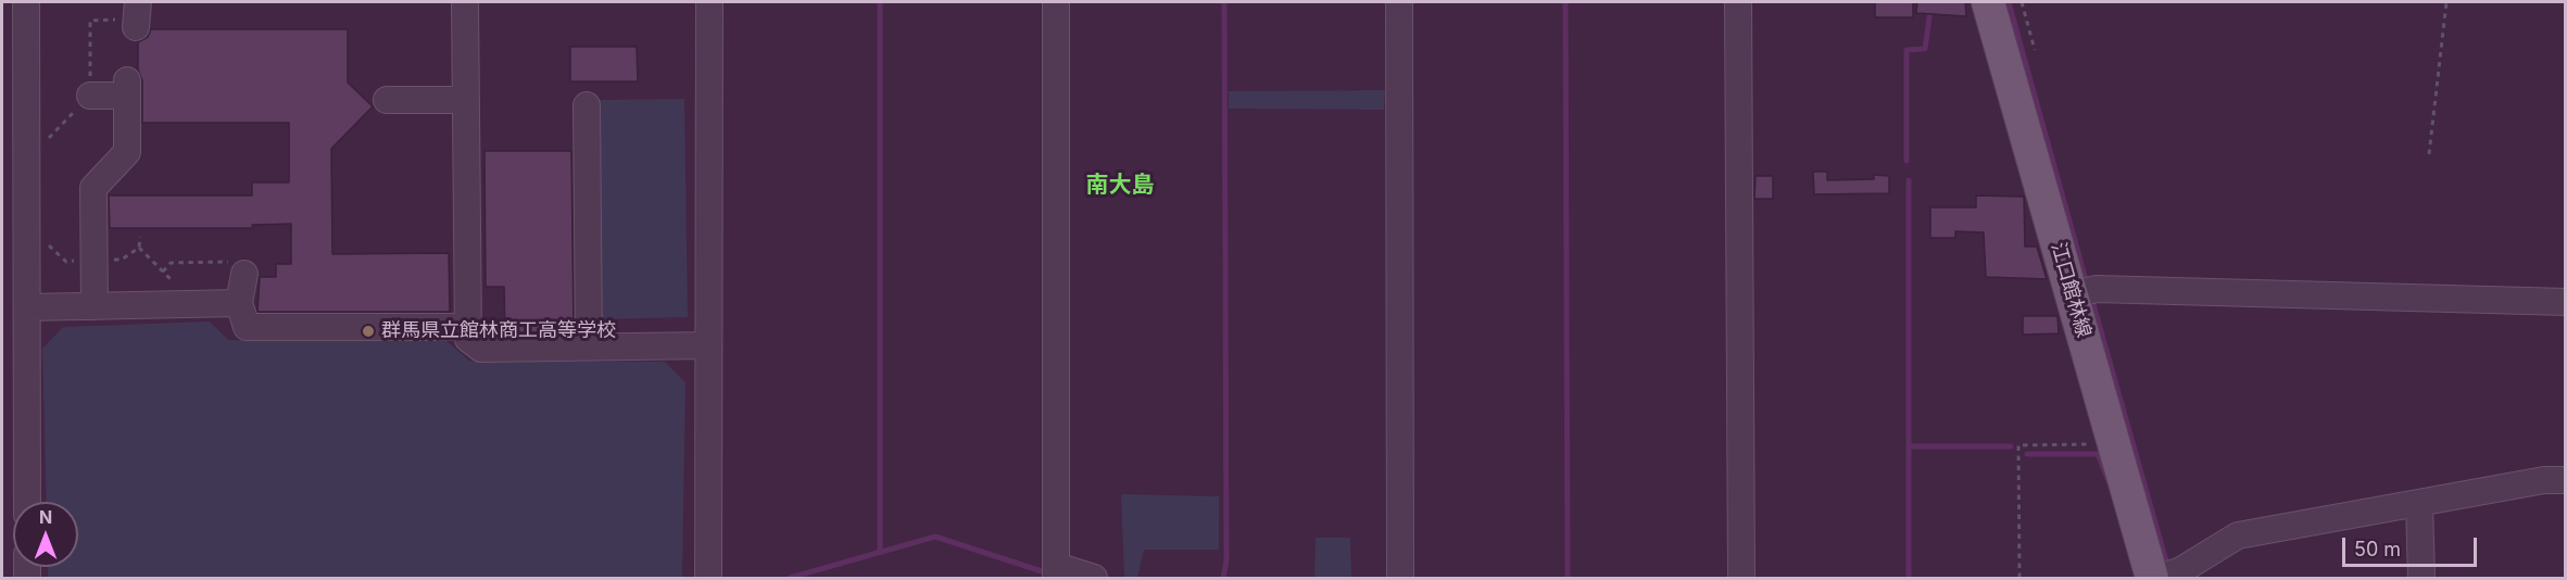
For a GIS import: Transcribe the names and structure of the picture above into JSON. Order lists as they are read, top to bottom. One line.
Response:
{"streets":{"main road":["江口館林線"]},"districts":["南大島"],"places":["群馬県立館林商工高等学校"],"scale_bar":"50 m","north":"top"}
